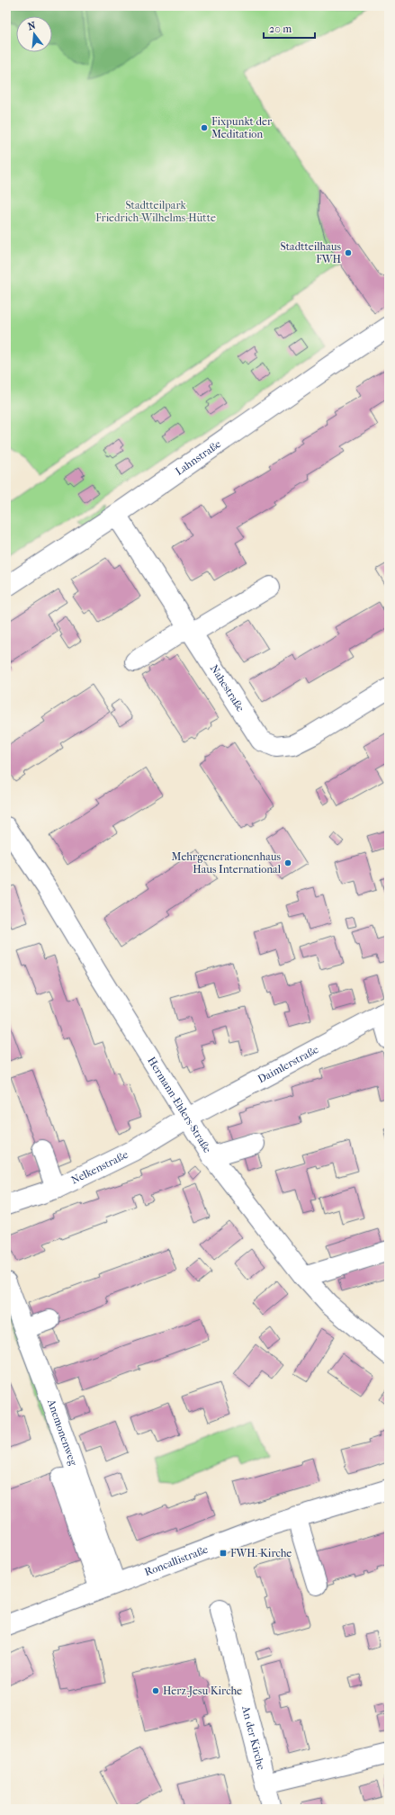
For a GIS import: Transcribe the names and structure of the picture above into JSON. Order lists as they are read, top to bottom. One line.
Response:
{"streets":{"street":["Lahnstraße","Nahestraße","Daimlerstraße","Hermann-Ehlers-Straße","Nelkenstraße","Anemonenweg","Roncallistraße","An der Kirche"]},"crossings":[["Lahnstraße","Nahestraße"],["Daimlerstraße","Hermann-Ehlers-Straße"],["Daimlerstraße","Nelkenstraße"],["Hermann-Ehlers-Straße","Nelkenstraße"],["Anemonenweg","Roncallistraße"]],"parks":["Stadtteilpark Friedrich-Wilhelms-Hütte"],"places":{"other":["Fixpunkt der Meditation","Stadtteilhaus FWH","Mehrgenerationenhaus Haus International","Herz-Jesu Kirche"],"transit":["FWH.-Kirche"]},"scale_bar":"20 m","north":"top"}
